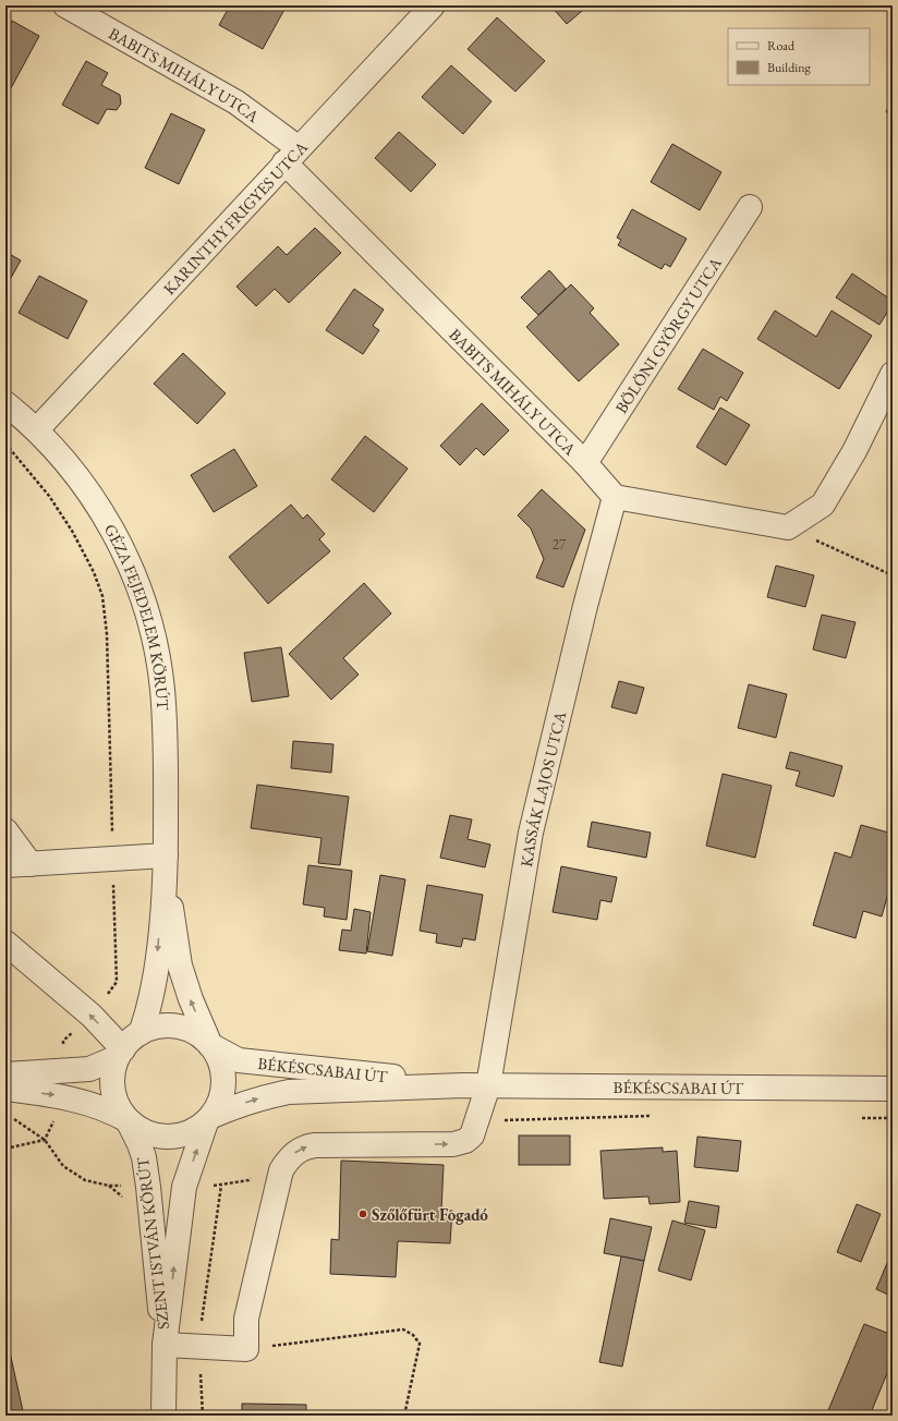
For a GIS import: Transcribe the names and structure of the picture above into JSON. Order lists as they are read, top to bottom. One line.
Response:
{"streets":{"street":["BABITS MIHÁLY UTCA","KARINTHY FRIGYES UTCA","BÖLÖNI GYÖRGY UTCA","GÉZA FEJEDELEM KÖRÚT","KASSÁK LAJOS UTCA","BÉKÉSCSABAI ÚT","SZENT ISTVÁN KÖRÚT"]},"crossings":[["BABITS MIHÁLY UTCA","KARINTHY FRIGYES UTCA"],["BABITS MIHÁLY UTCA","BÖLÖNI GYÖRGY UTCA"],["BABITS MIHÁLY UTCA","KASSÁK LAJOS UTCA"],["KARINTHY FRIGYES UTCA","GÉZA FEJEDELEM KÖRÚT"],["GÉZA FEJEDELEM KÖRÚT","BÉKÉSCSABAI ÚT"],["GÉZA FEJEDELEM KÖRÚT","SZENT ISTVÁN KÖRÚT"],["KASSÁK LAJOS UTCA","BÉKÉSCSABAI ÚT"],["BÉKÉSCSABAI ÚT","SZENT ISTVÁN KÖRÚT"]],"places":["Szőlőfürt Fogadó"],"house_numbers":["27"],"legend":["Road","Building"]}
